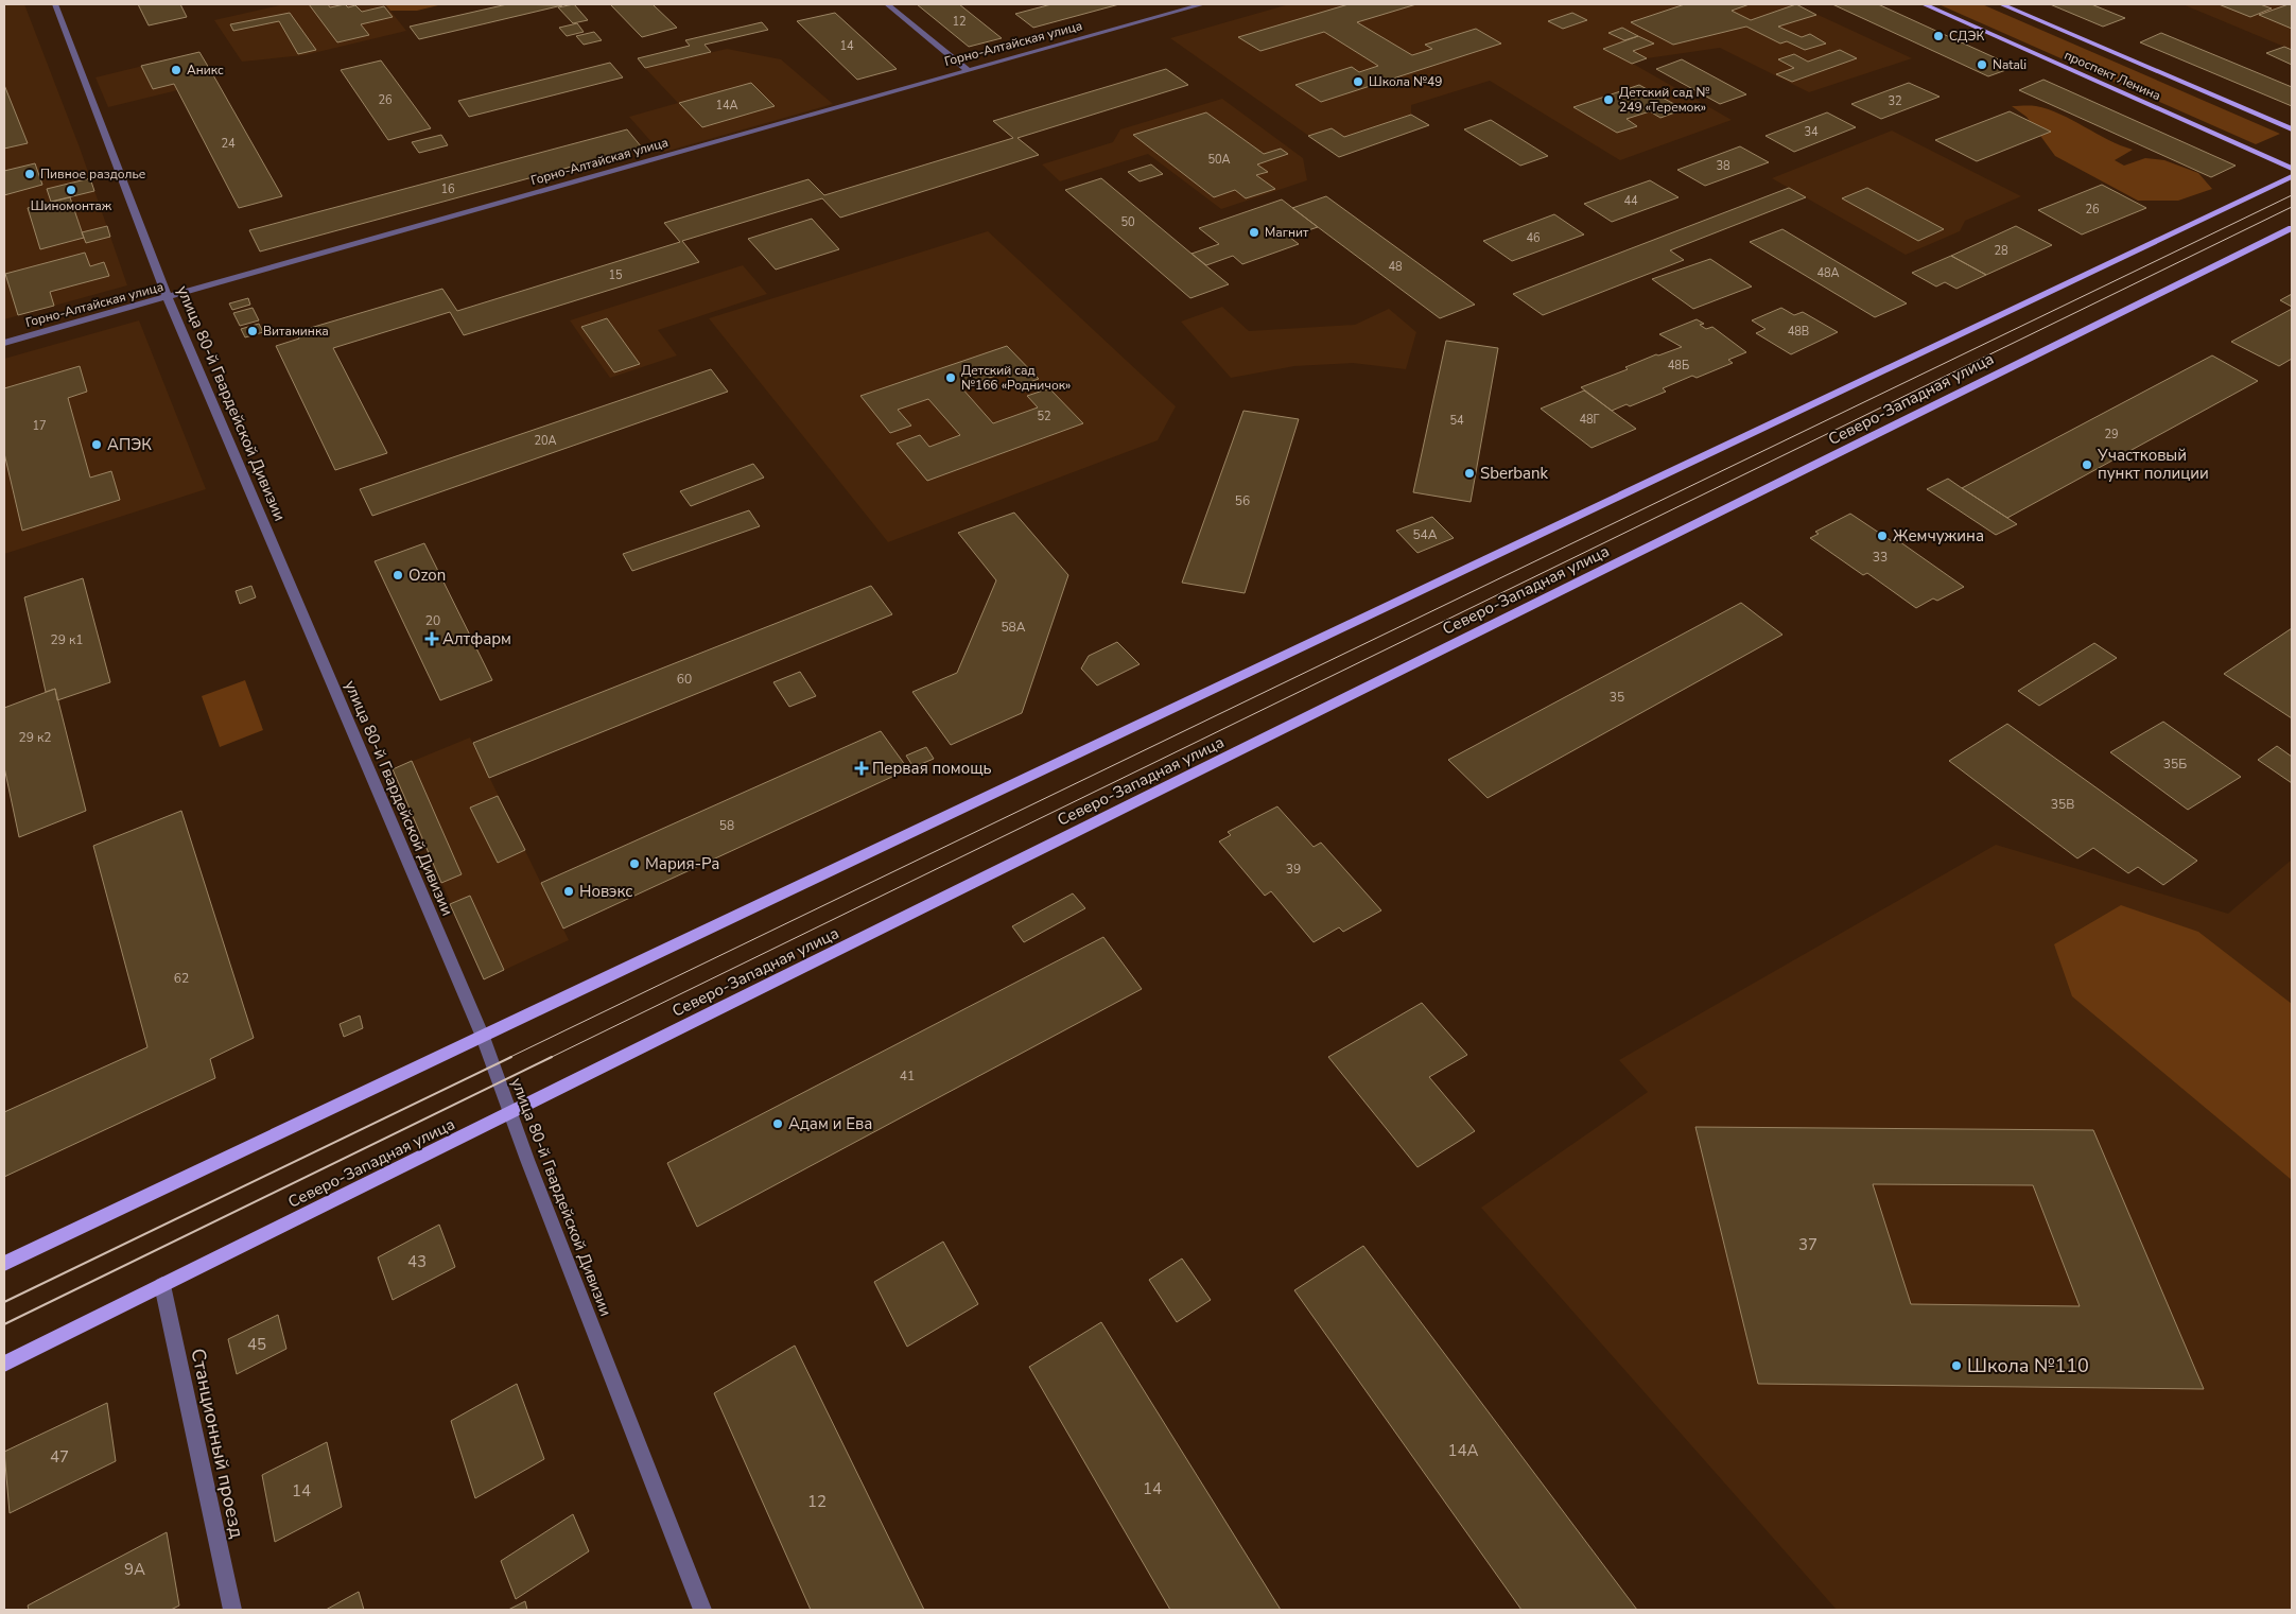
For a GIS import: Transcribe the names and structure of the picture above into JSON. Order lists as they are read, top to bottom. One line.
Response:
{"streets":{"main road":["проспект Ленина","Северо-Западная улица"],"street":["Горно-Алтайская улица","улица 80-й Гвардейской Дивизии","Станционный проезд"]},"crossings":[["Горно-Алтайская улица","улица 80-й Гвардейской Дивизии"],["Северо-Западная улица","улица 80-й Гвардейской Дивизии"],["Северо-Западная улица","Станционный проезд"]],"places":{"other":["СДЭК","Natali","Аникс","Школа №49","Детский сад № 249 «Теремок»","Пивное раздолье","Шиномонтаж","Магнит","Витаминка","Детский сад №166 «Родничок»","АПЭК","Участковый пункт полиции","Sberbank","Жемчужина","Ozon","Мария-Ра","Новэкс","Адам и Ева","Школа №110"],"health":["Алтфарм","Первая помощь"]},"house_numbers":["12","14","26","32","14А","34","24","50А","38","16","44","26","50","46","28","48","48А","15","48В","48Б","52","48Г","54","17","29","20А","56","54А","33","20","58А","29 к1","60","35","29 к2","35Б","35В","58","39","62","41","37","43","45","14А","47","14","14","12","9А"]}
